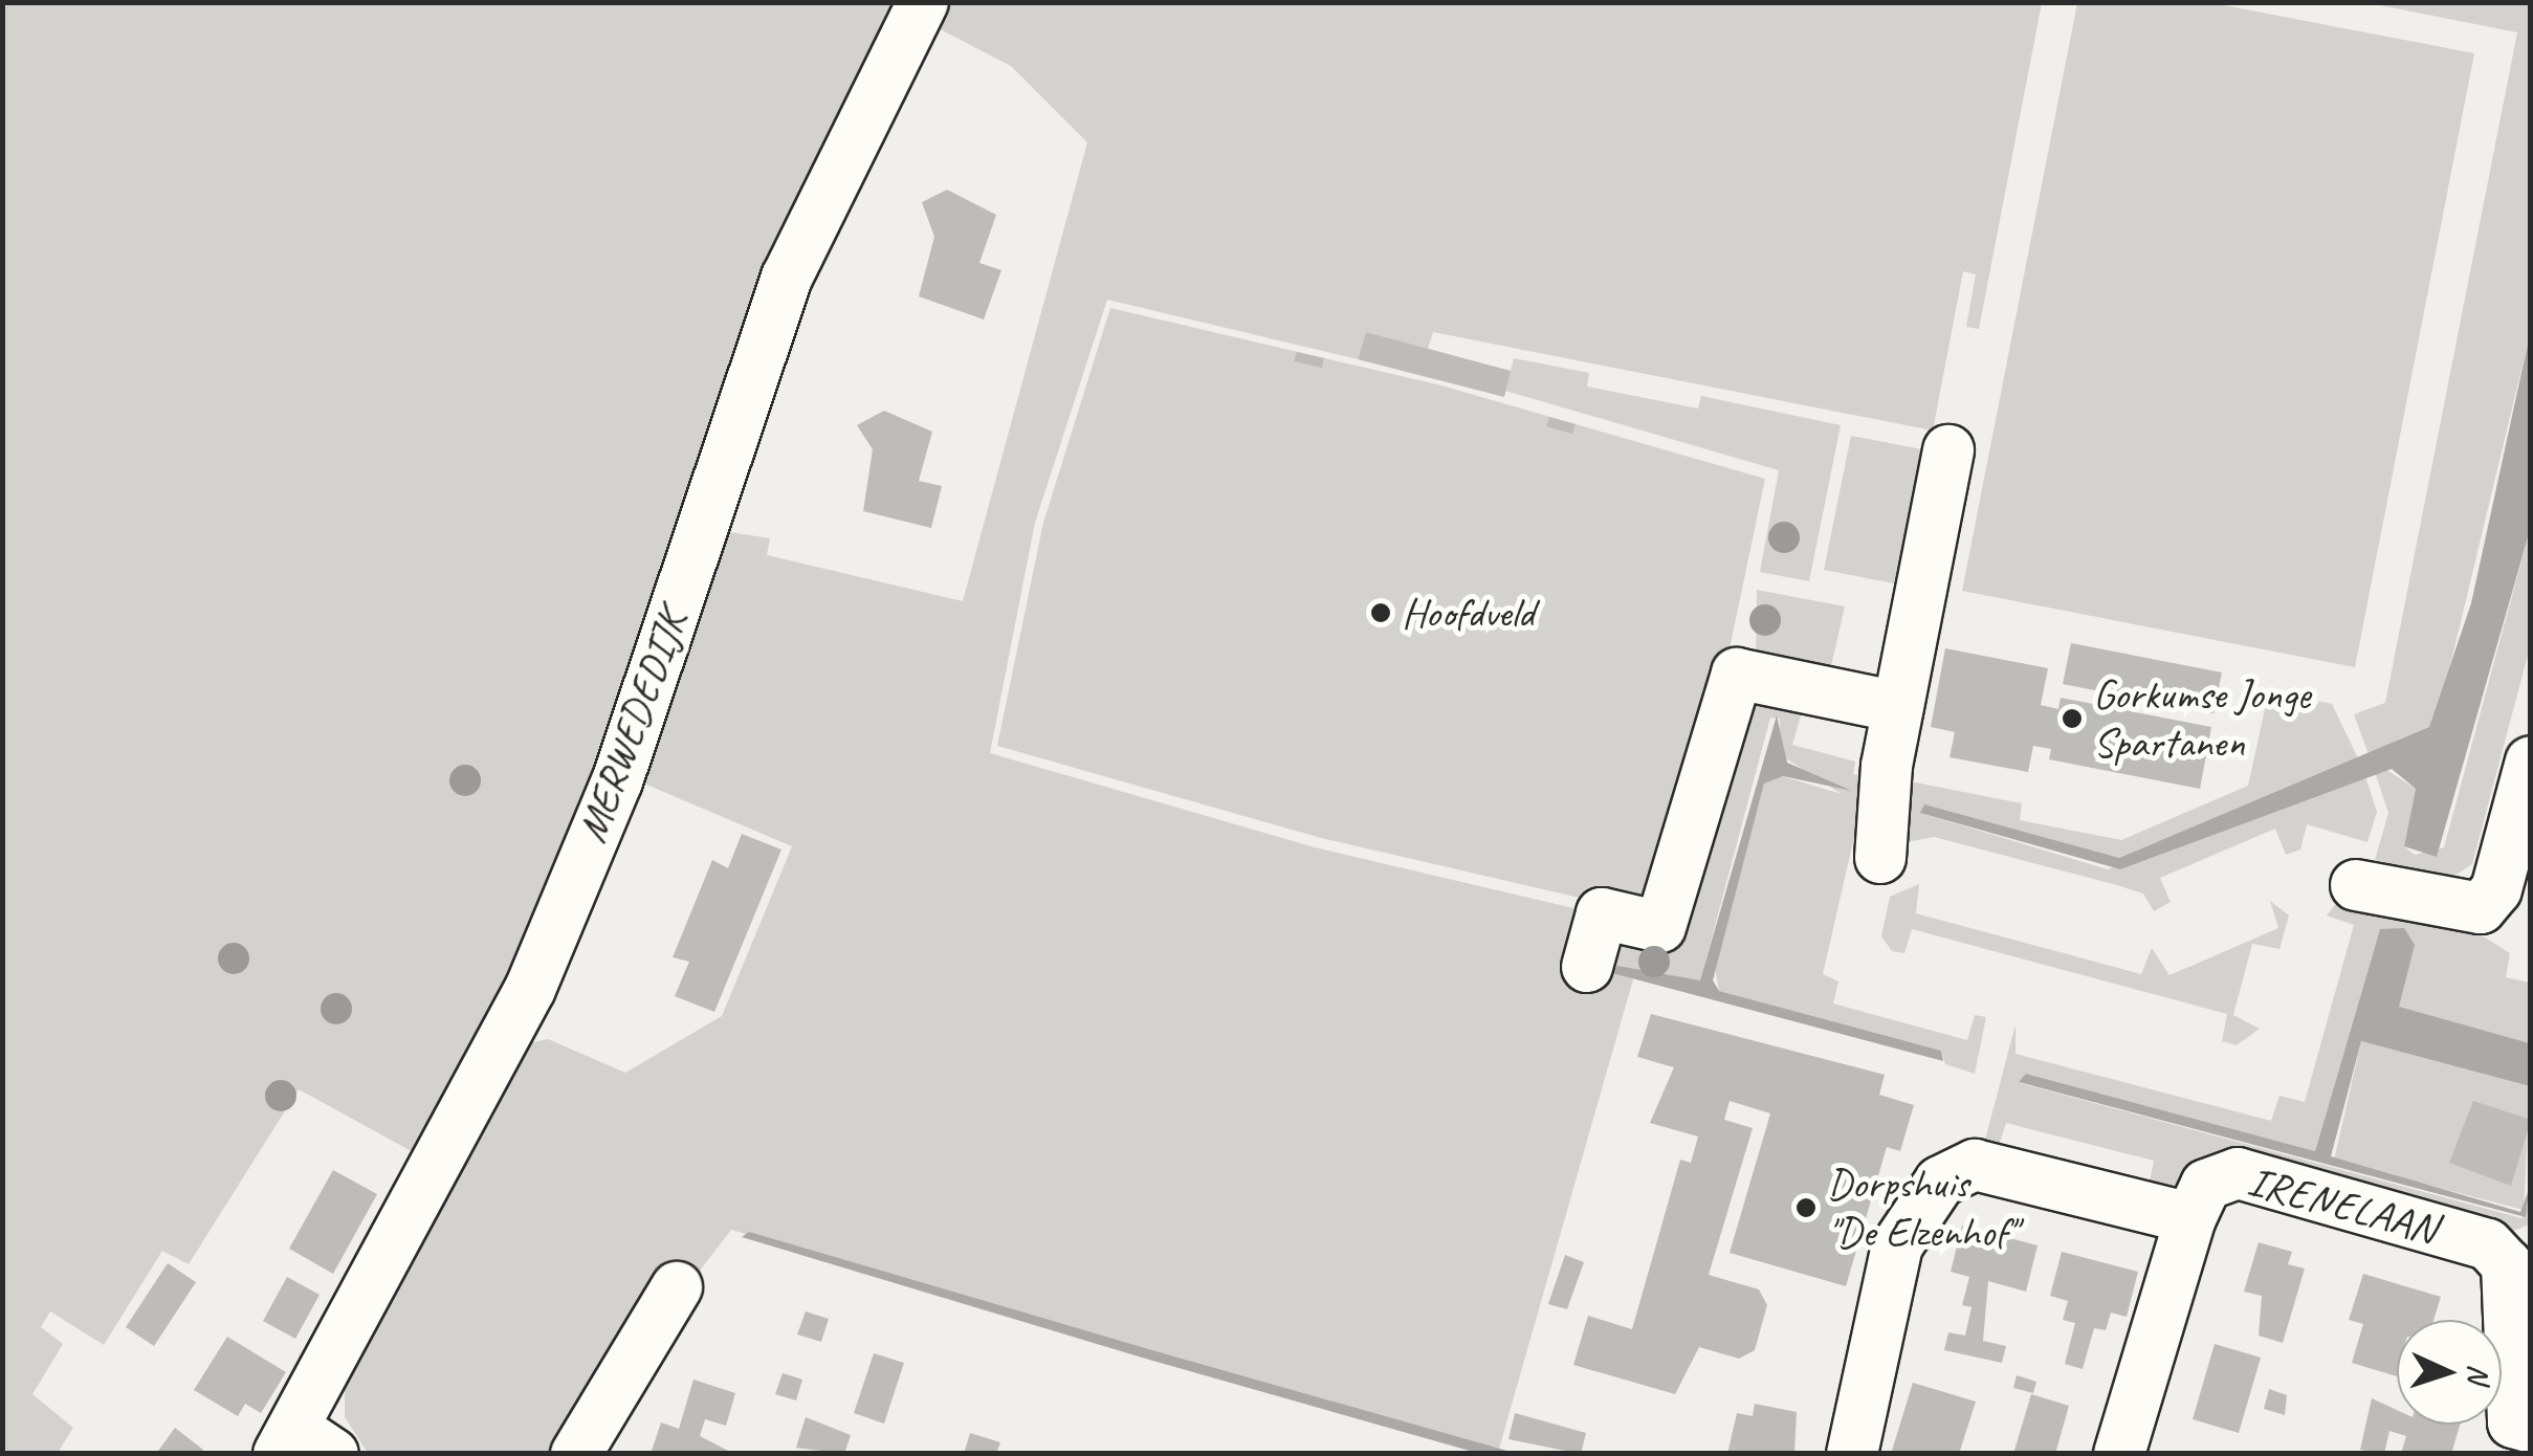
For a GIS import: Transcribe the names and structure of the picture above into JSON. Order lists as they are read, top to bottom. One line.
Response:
{"streets":{"street":["MERWEDEDIJK","IRENELAAN"]},"places":["Hoofdveld","Gorkumse Jonge Spartanen","Dorpshuis \"De Elzenhof\""],"north":"right"}
